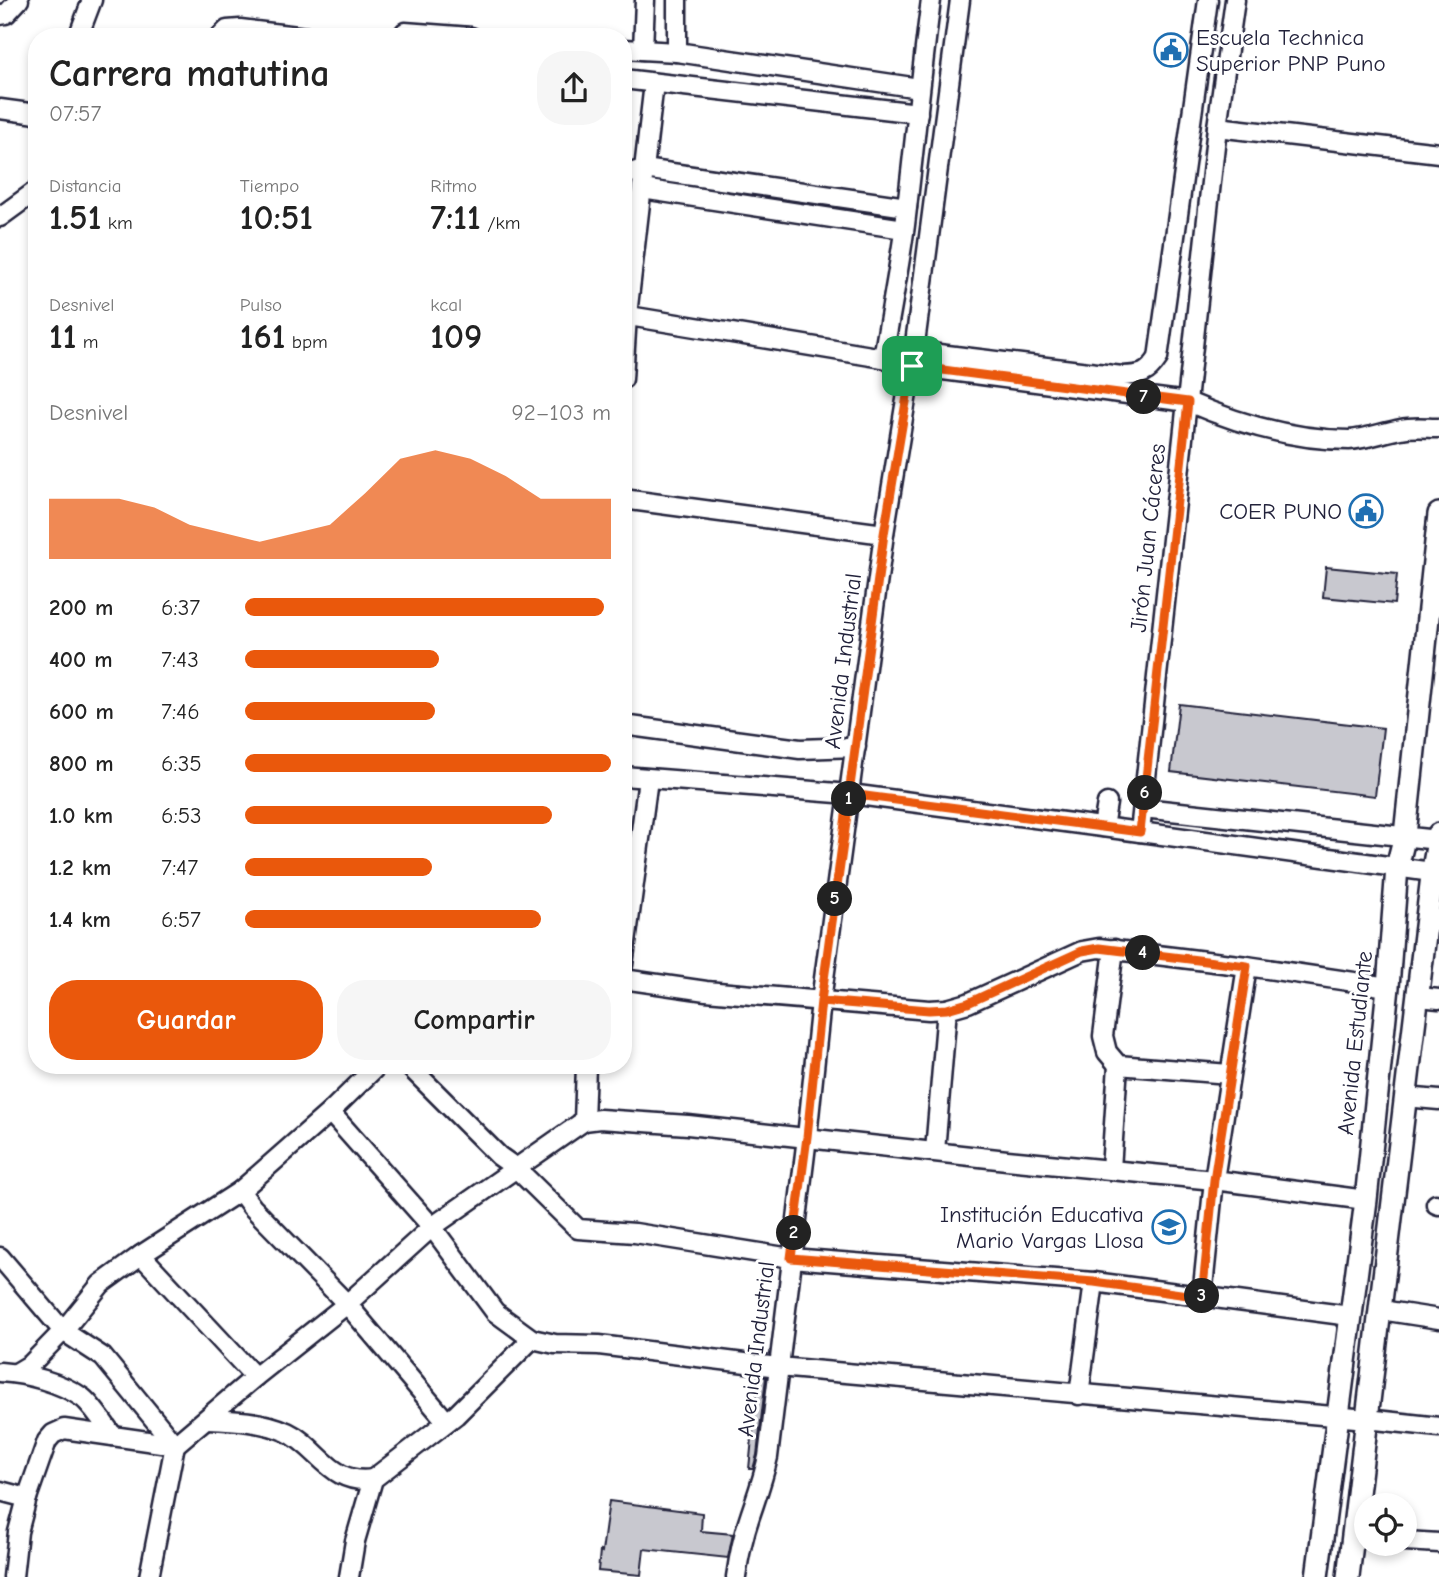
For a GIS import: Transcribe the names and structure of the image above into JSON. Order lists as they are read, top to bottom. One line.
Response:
{"streets":{"street":["Jirón Juan Cáceres","Avenida Industrial","Avenida Estudiante"]},"places":{"public building":["Escuela Technica Superior PNP Puno","COER PUNO"],"school or university":["Institución Educativa Mario Vargas Llosa"]},"page":{"heading":["Carrera matutina","07:57"],"stats":[["Distancia","1.51 km"],["Tiempo","10:51"],["Ritmo","7:11 /km"],["Desnivel","11 m"],["Pulso","161 bpm"],["kcal","109"]],"pins":["7","6","1","5","4","2","3"],"chart":["Desnivel","92–103 m"],"list":[{"name":"200 m","note":"6:37"},{"name":"400 m","note":"7:43"},{"name":"600 m","note":"7:46"},{"name":"800 m","note":"6:35"},{"name":"1.0 km","note":"6:53"},{"name":"1.2 km","note":"7:47"},{"name":"1.4 km","note":"6:57"}],"buttons":["Guardar","Compartir"]}}
